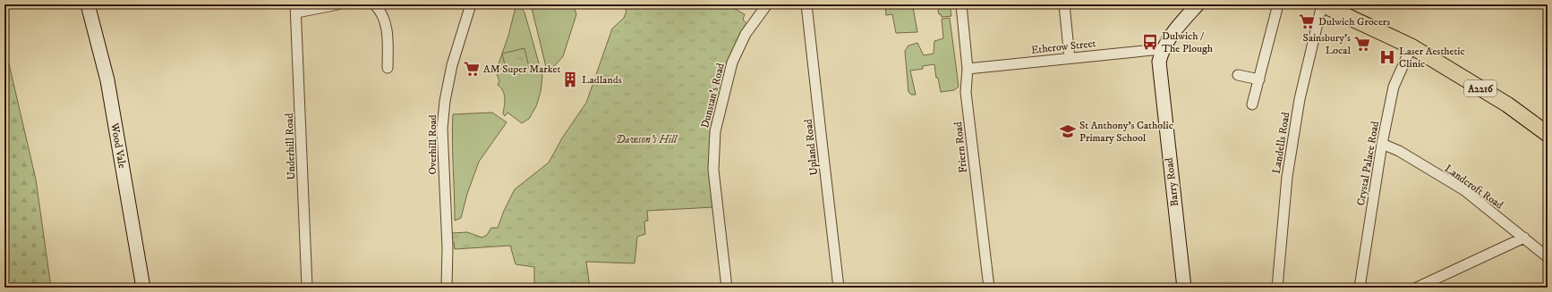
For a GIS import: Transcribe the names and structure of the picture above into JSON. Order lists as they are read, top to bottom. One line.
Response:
{"streets":{"main road":["A2216","Wood Vale","Barry Road"],"street":["Etherow Street","Dunstan's Road","Landells Road","Overhill Road","Underhill Road","Upland Road","Friern Road","Crystal Palace Road","Landcroft Road"]},"crossings":[["Etherow Street","Friern Road"],["Etherow Street","Barry Road"],["A2216","Landells Road"],["A2216","Crystal Palace Road"],["Crystal Palace Road","Landcroft Road"]],"parks":["Dawson's Hill"],"places":{"supermarket":["Dulwich Grocers","Sainsbury's Local","AM Super Market"],"bus stop":["Dulwich / The Plough"],"hospital":["Laser Aesthetic Clinic"],"building":["Ladlands"],"school or university":["St Anthony's Catholic Primary School"]}}
